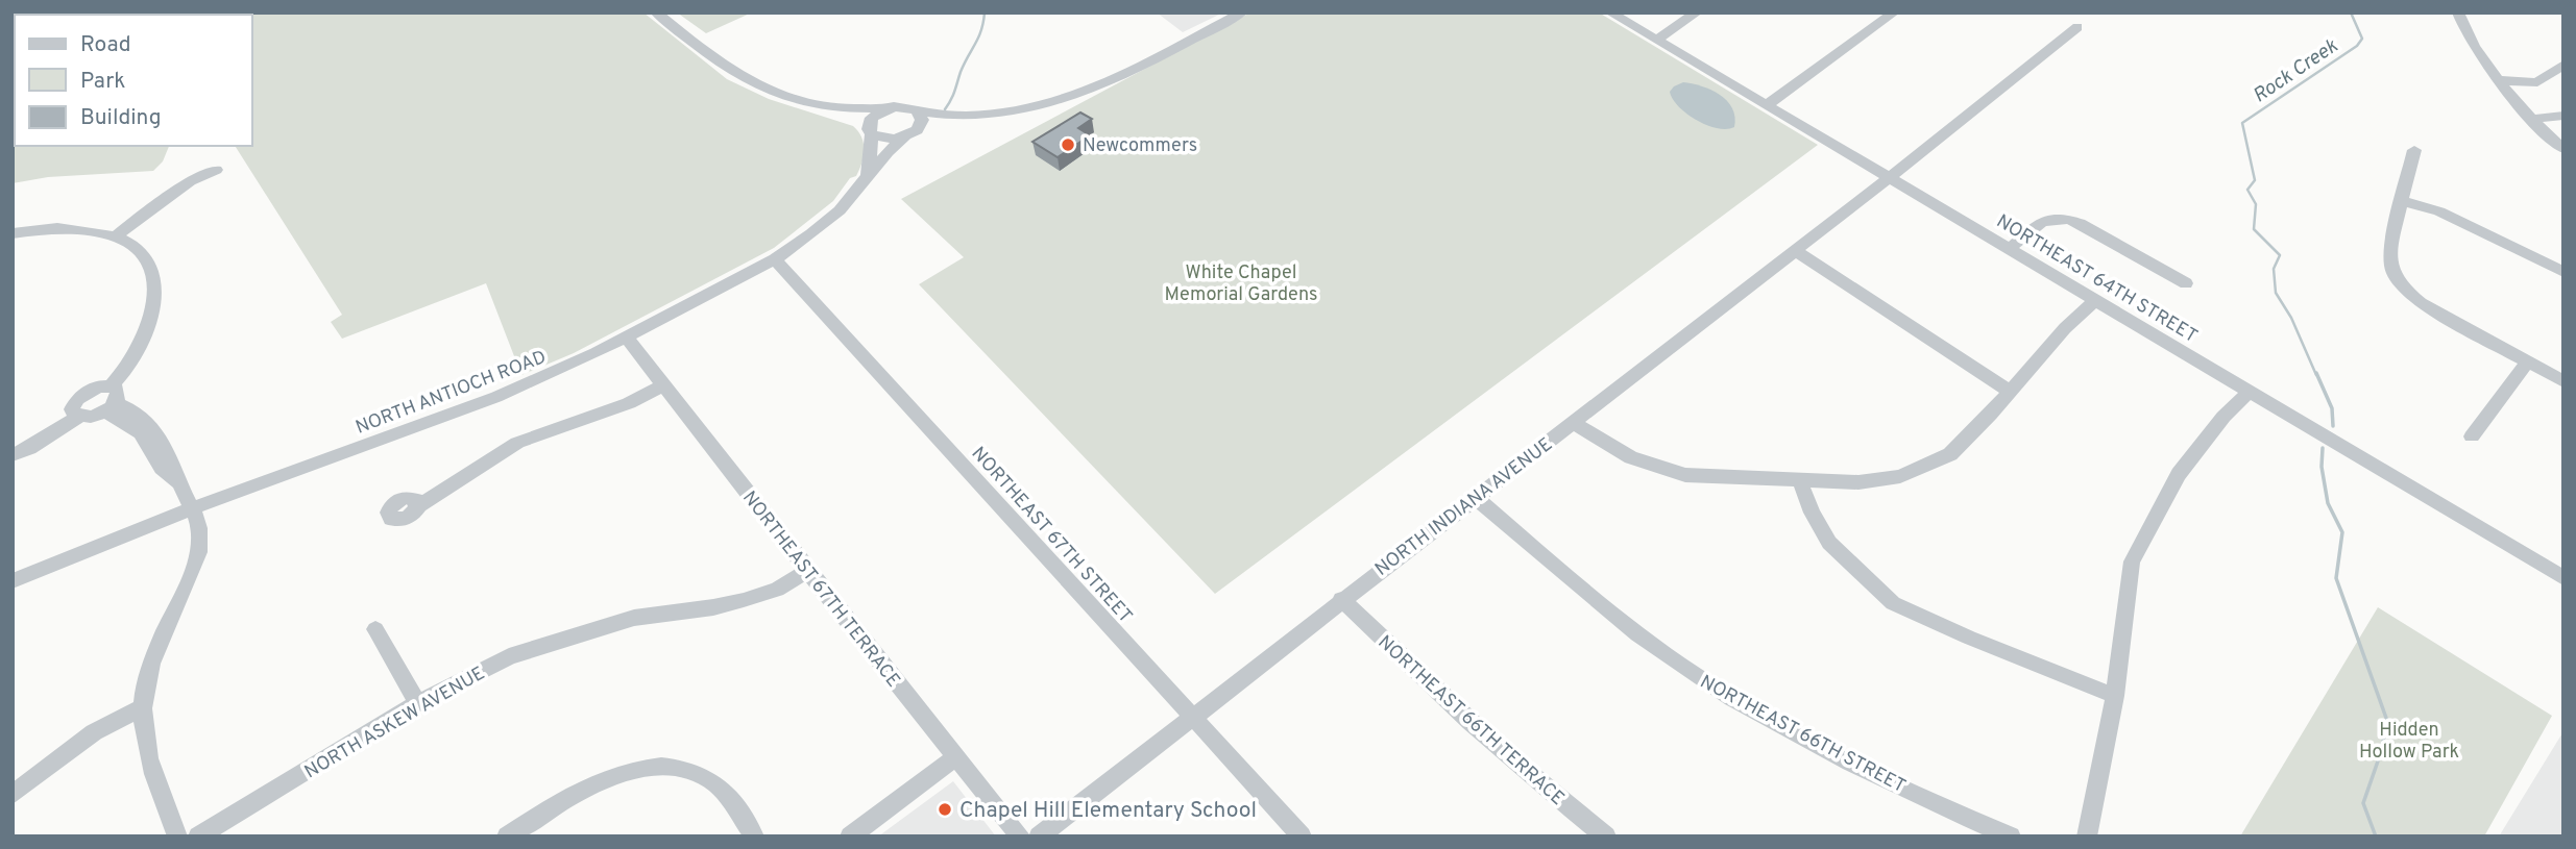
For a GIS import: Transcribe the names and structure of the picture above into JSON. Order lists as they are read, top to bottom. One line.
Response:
{"streets":{"street":["NORTHEAST 64TH STREET","NORTH ANTIOCH ROAD","NORTH INDIANA AVENUE","NORTHEAST 67TH STREET","NORTHEAST 67TH TERRACE","NORTHEAST 66TH TERRACE","NORTH ASKEW AVENUE","NORTHEAST 66TH STREET"]},"crossings":[["NORTHEAST 64TH STREET","NORTH INDIANA AVENUE"],["NORTH ANTIOCH ROAD","NORTHEAST 67TH STREET"],["NORTH ANTIOCH ROAD","NORTHEAST 67TH TERRACE"],["NORTH INDIANA AVENUE","NORTHEAST 67TH STREET"],["NORTH INDIANA AVENUE","NORTHEAST 66TH TERRACE"],["NORTH INDIANA AVENUE","NORTHEAST 66TH STREET"],["NORTHEAST 67TH TERRACE","NORTH ASKEW AVENUE"]],"water":["Rock Creek"],"parks":["White Chapel Memorial Gardens","Hidden Hollow Park"],"places":["Newcommers","Chapel Hill Elementary School"],"legend":["Road","Park","Building"]}
